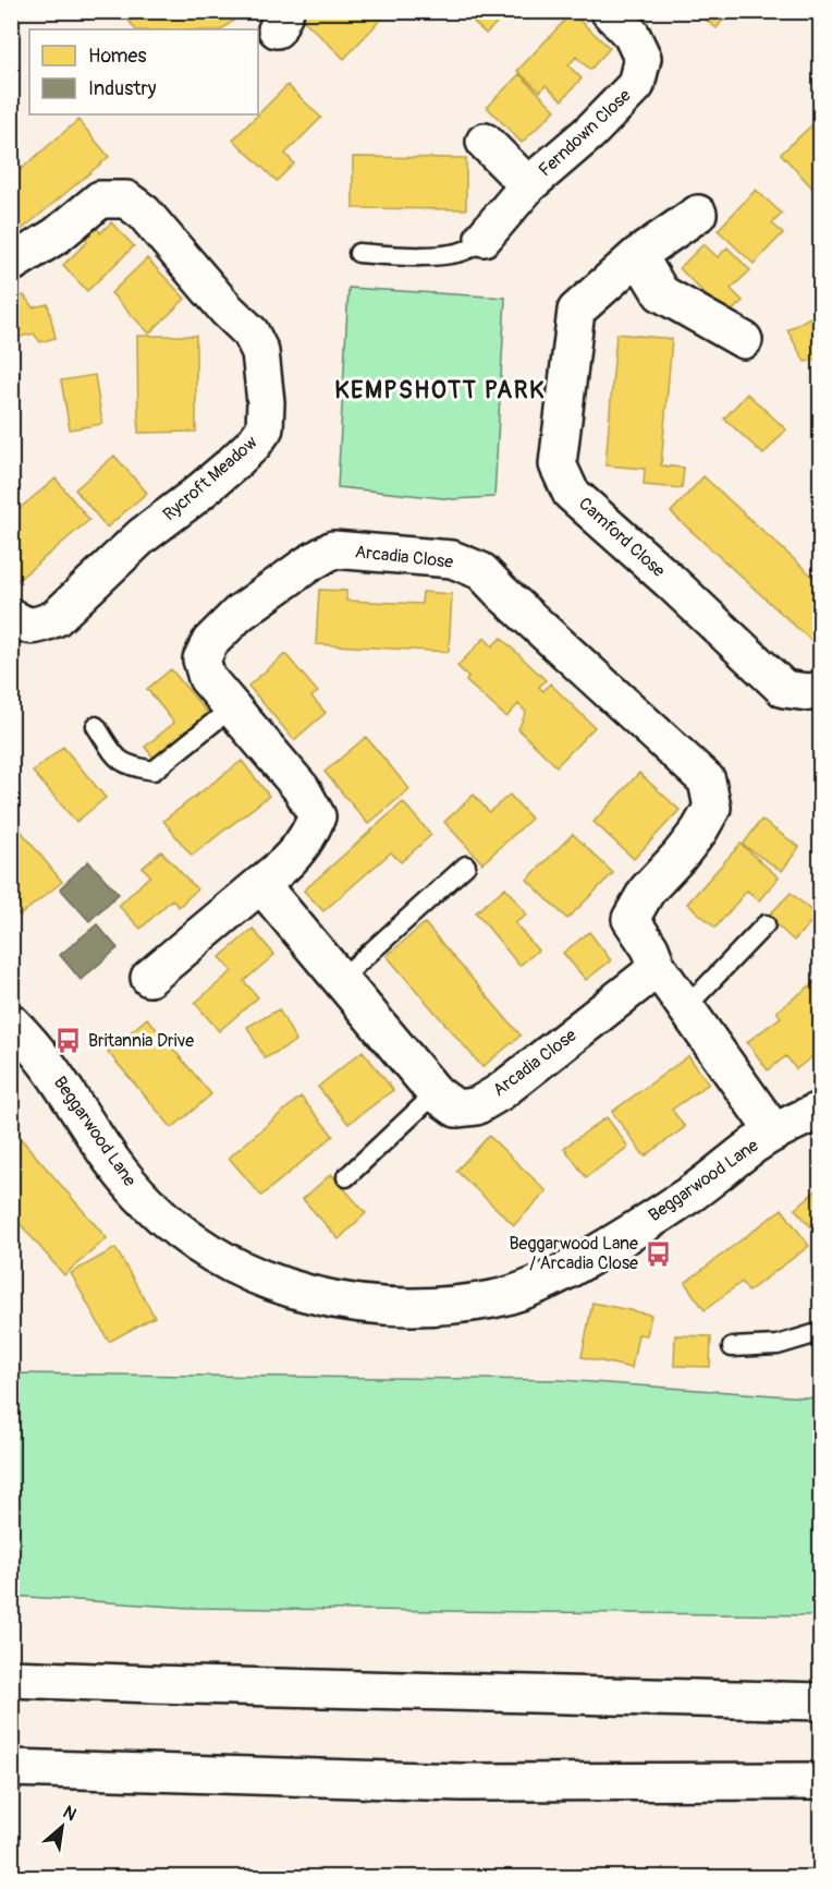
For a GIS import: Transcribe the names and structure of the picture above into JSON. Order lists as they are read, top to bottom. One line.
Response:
{"streets":{"main road":["Ferndown Close","Rycroft Meadow","Camford Close","Arcadia Close","Beggarwood Lane"]},"crossings":[["Arcadia Close","Beggarwood Lane"]],"districts":["KEMPSHOTT PARK"],"places":{"bus stop":["Britannia Drive","Beggarwood Lane / Arcadia Close"]},"legend":["Homes","Industry"],"north":"top right"}
